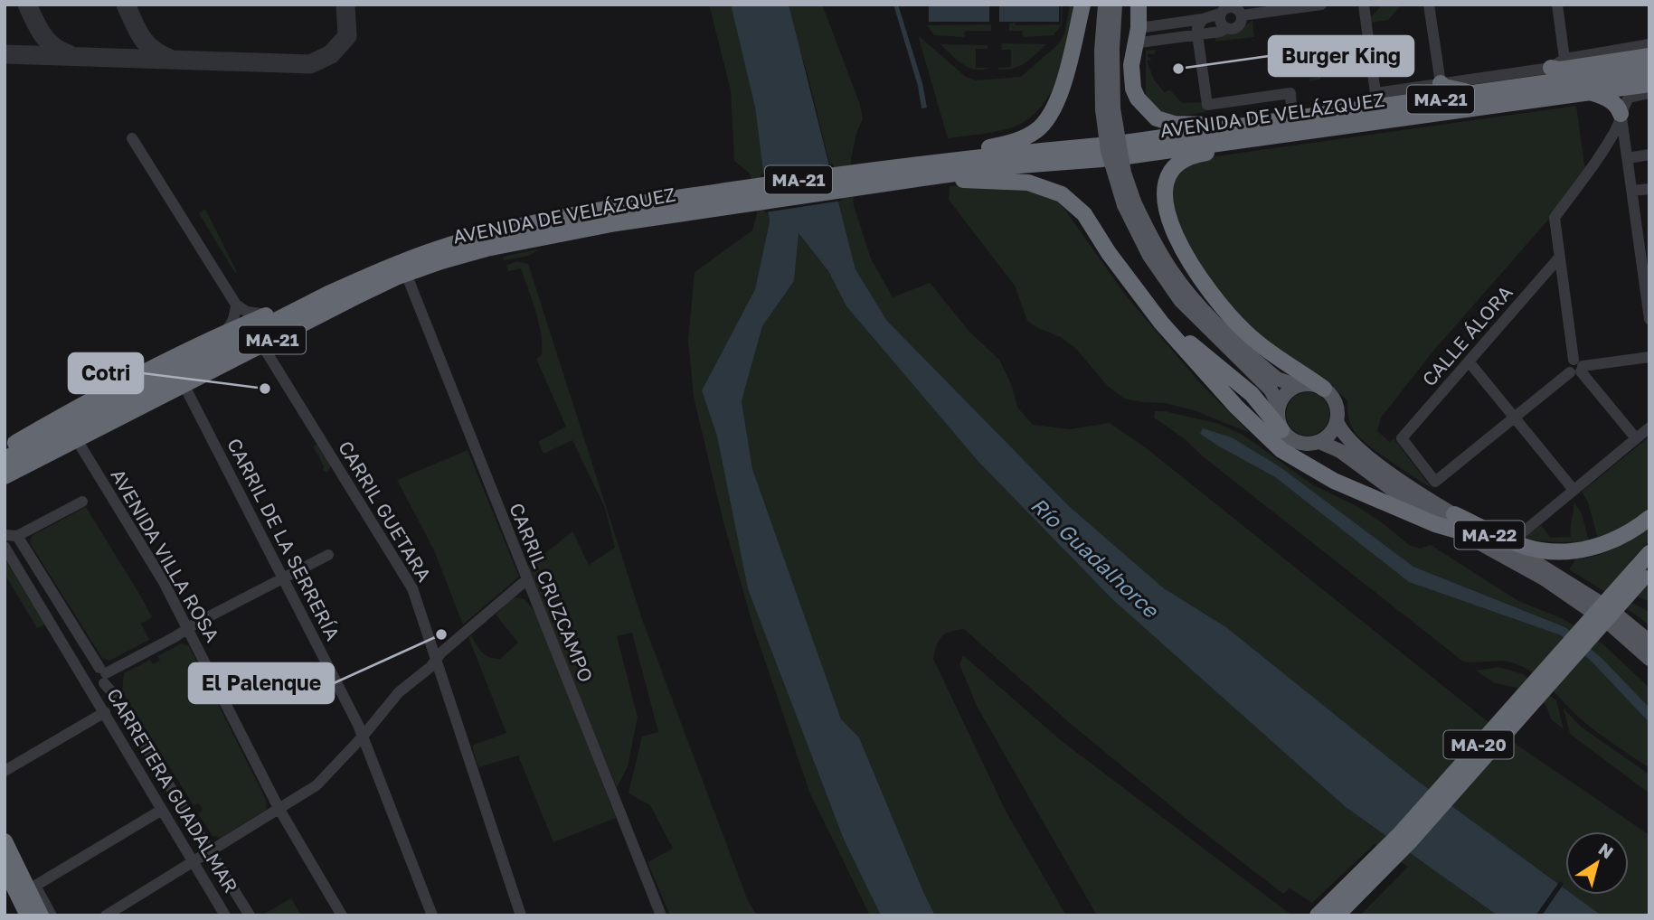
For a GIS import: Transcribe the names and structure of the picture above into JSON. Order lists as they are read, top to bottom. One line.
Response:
{"streets":{"highway":["MA-21","AVENIDA DE VELÁZQUEZ","MA-20"],"main road":["MA-22"],"street":["CALLE ÁLORA","CARRIL GUETARA","CARRIL DE LA SERRERÍA","AVENIDA VILLA ROSA","CARRIL CRUZCAMPO","CARRETERA GUADALMAR"]},"water":["Río Guadalhorce"],"places":["Burger King","Cotri","El Palenque"],"north":"top right"}
